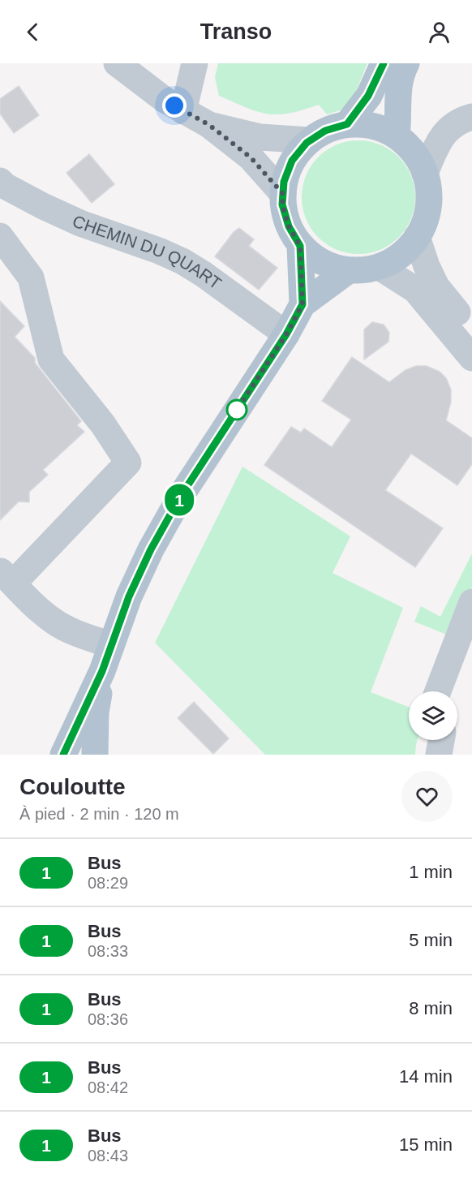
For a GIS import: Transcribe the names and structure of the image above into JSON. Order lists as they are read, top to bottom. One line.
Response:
{"streets":{"street":["CHEMIN DU QUART"]},"lines":["bus line 1"],"page":{"header":"Transo","on_map":"1","heading":["Couloutte","À pied · 2 min · 120 m"],"list":[{"mark":"1","name":"Bus","note":"08:29","value":"1 min"},{"mark":"1","name":"Bus","note":"08:33","value":"5 min"},{"mark":"1","name":"Bus","note":"08:36","value":"8 min"},{"mark":"1","name":"Bus","note":"08:42","value":"14 min"},{"mark":"1","name":"Bus","note":"08:43","value":"15 min"}]}}
